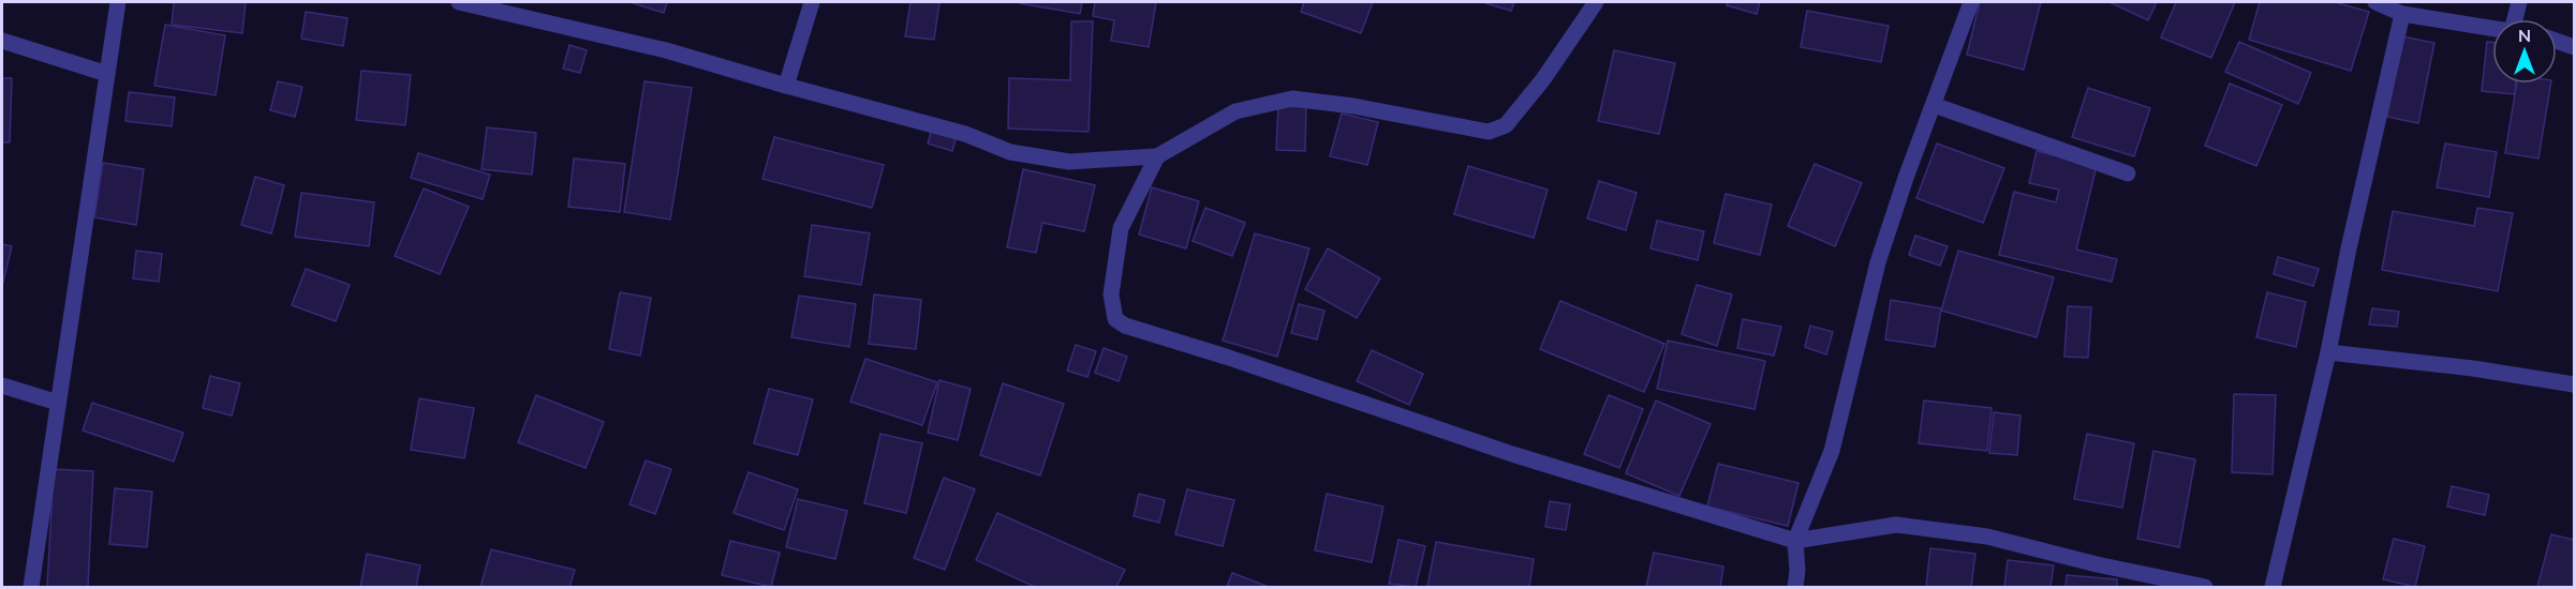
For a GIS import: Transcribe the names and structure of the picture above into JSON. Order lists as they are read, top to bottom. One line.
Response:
{"north":"top"}
